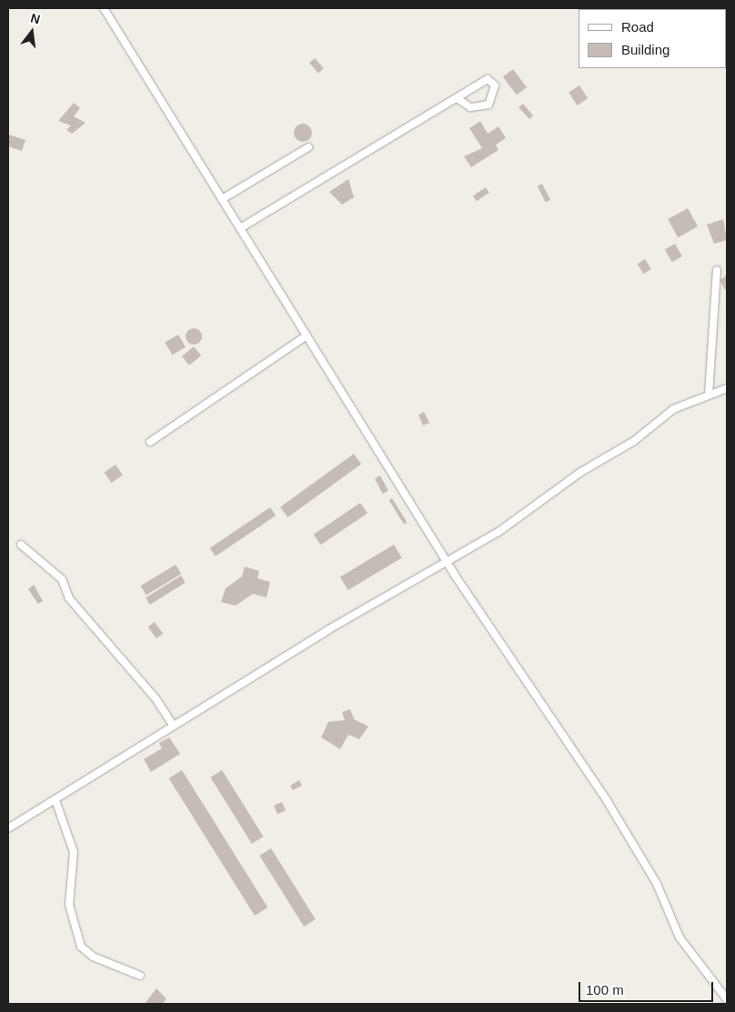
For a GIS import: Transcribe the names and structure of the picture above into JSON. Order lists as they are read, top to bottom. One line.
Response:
{"legend":["Road","Building"],"scale_bar":"100 m","north":"top"}
